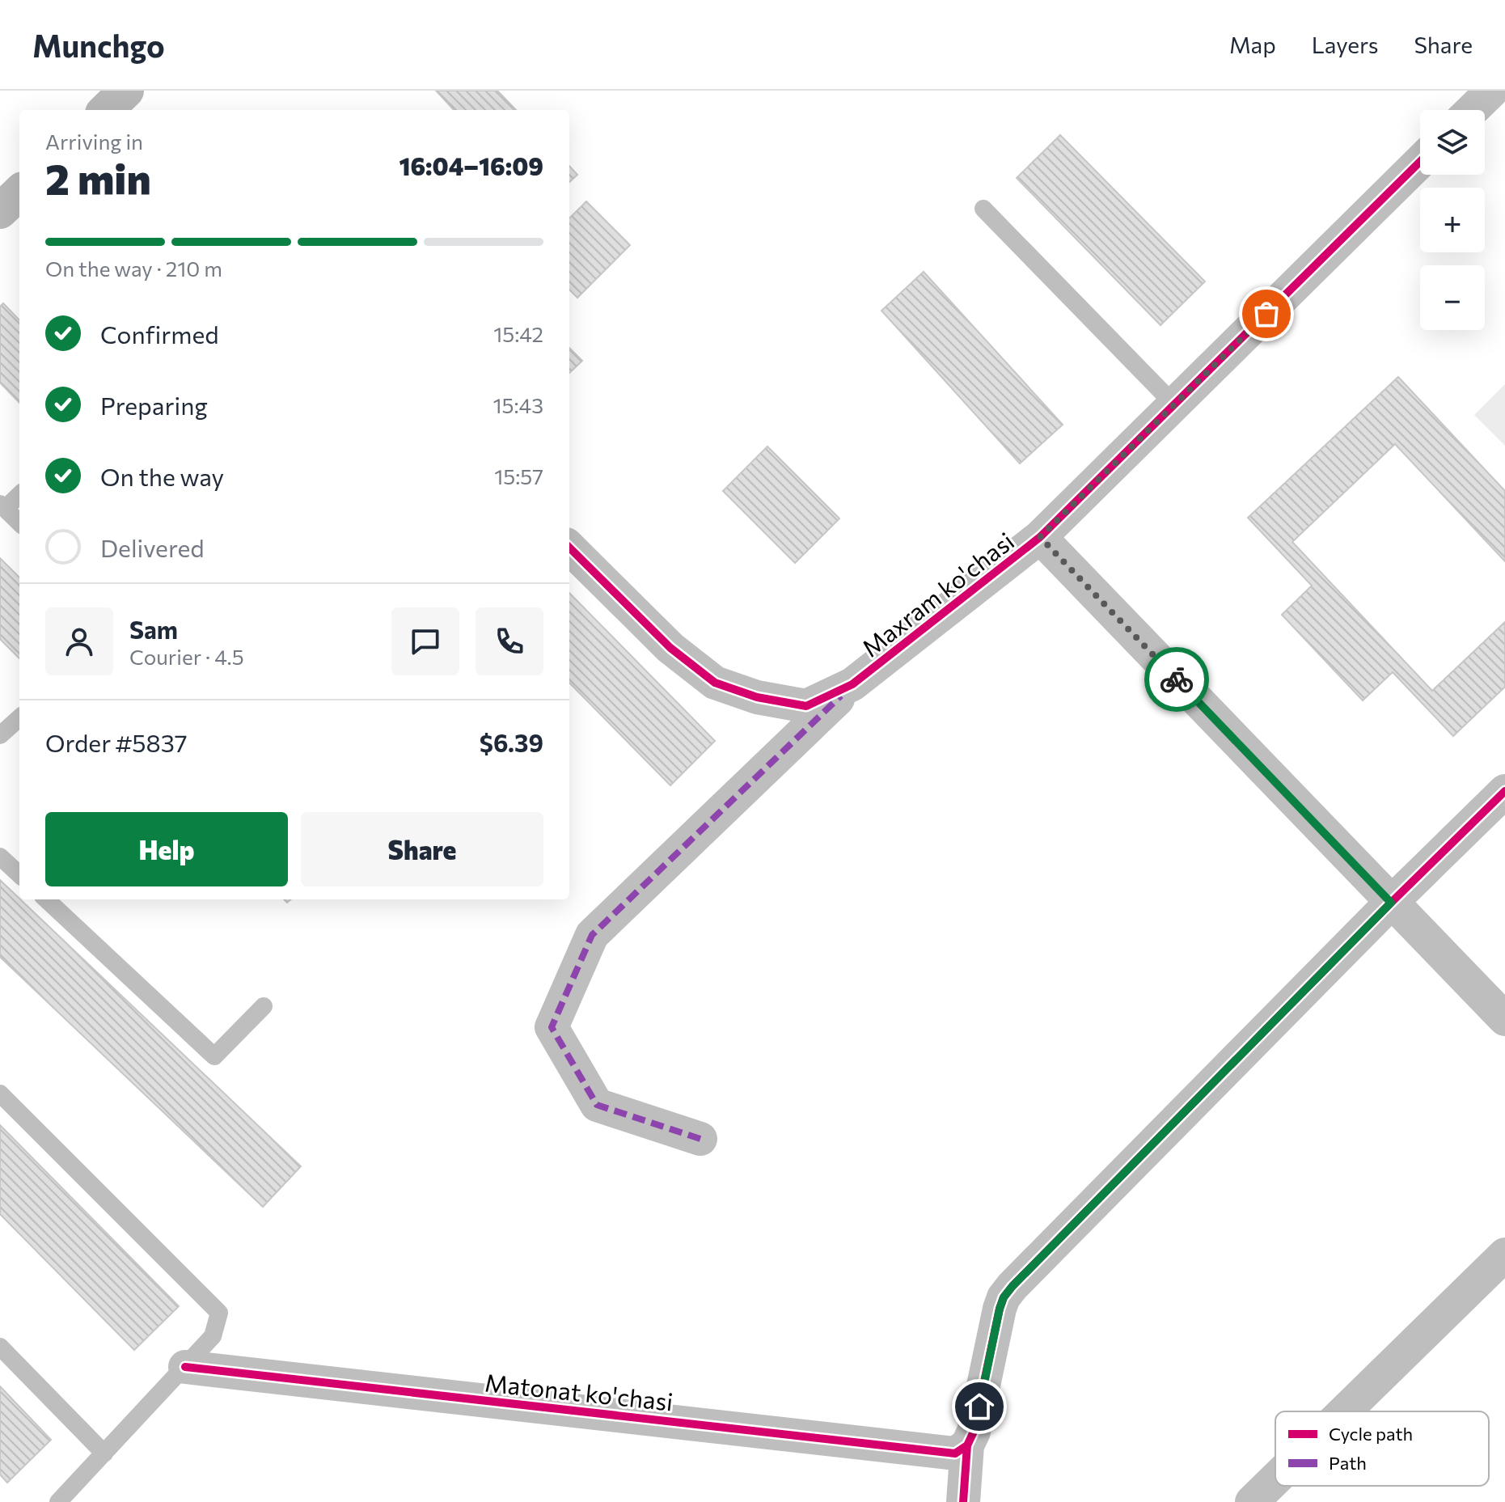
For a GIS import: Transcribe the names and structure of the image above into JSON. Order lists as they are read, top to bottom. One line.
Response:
{"streets":{"street":["Maxram ko'chasi","Matonat ko'chasi"]},"legend":["Cycle path","Path"],"page":{"header":"Munchgo","nav":["Map","Layers","Share"],"map_buttons":["+","−"],"heading":["2 min","Arriving in","16:04–16:09"],"panel":["Sam","Courier · 4.5","Order #5837","$6.39"],"bar":"On the way · 210 m","list":[["Confirmed","15:42"],["Preparing","15:43"],["On the way","15:57"],"Delivered"],"buttons":["Help","Share"]}}
